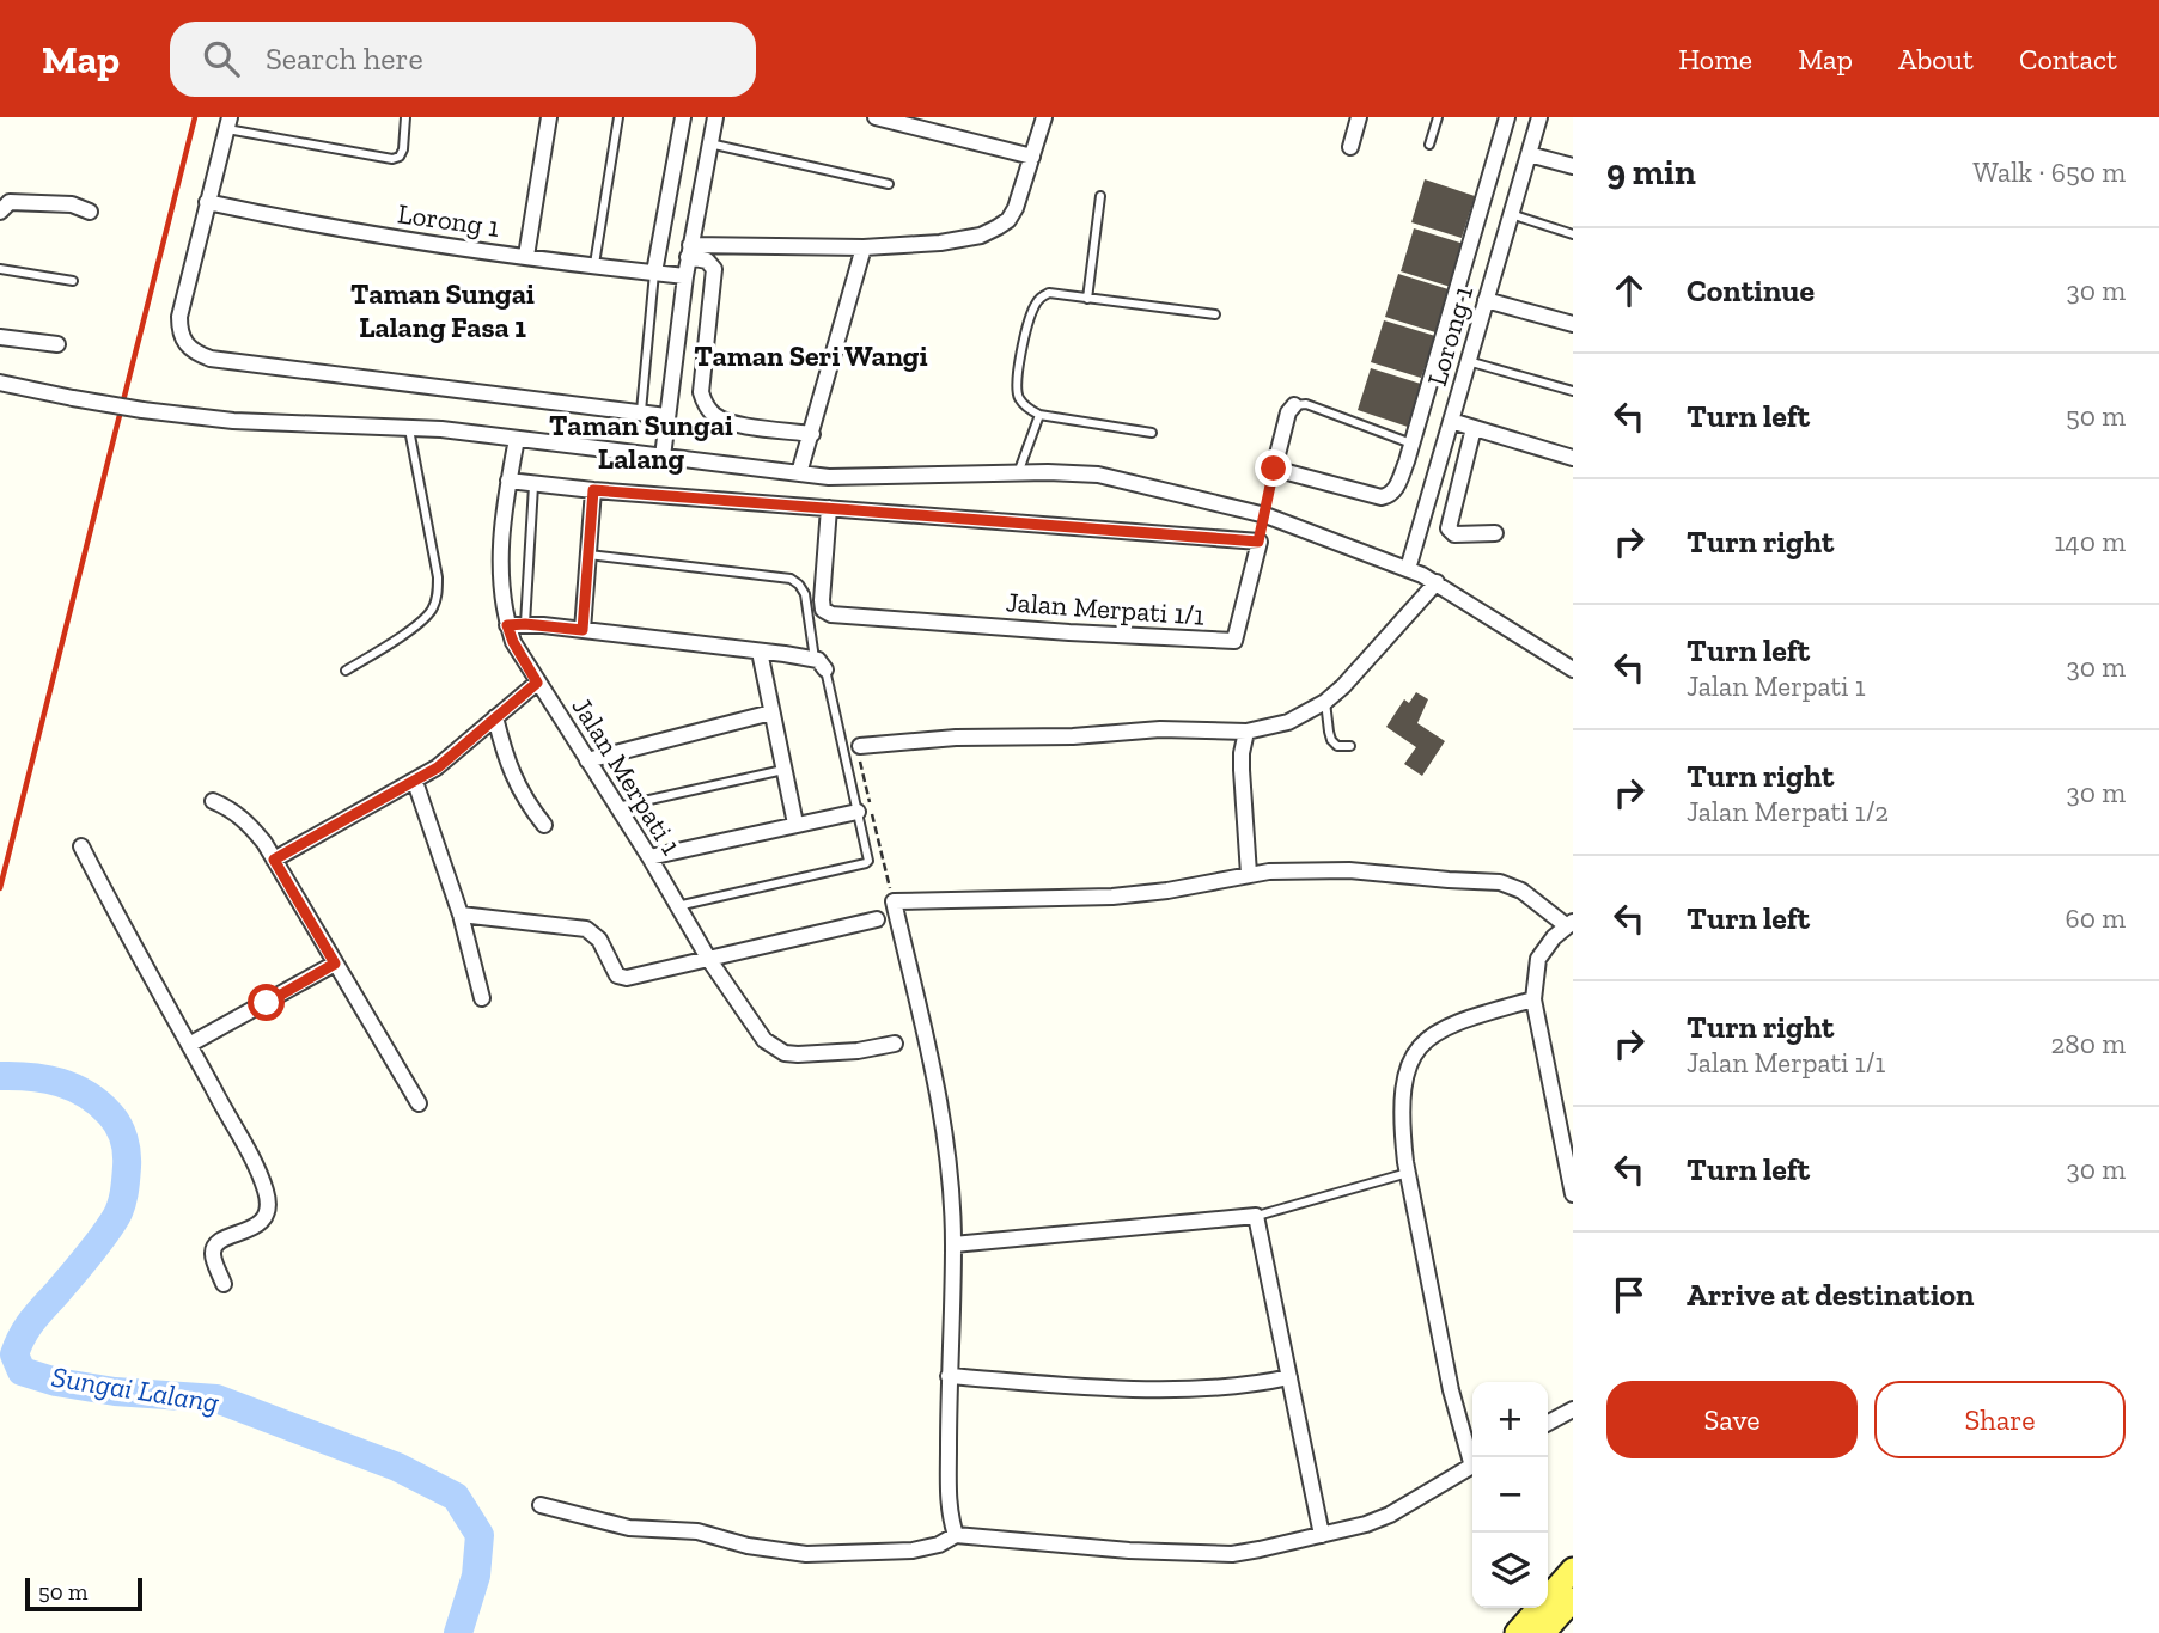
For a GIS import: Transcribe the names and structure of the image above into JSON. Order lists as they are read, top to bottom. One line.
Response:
{"streets":{"street":["Lorong 1","Jalan Merpati 1/1","Jalan Merpati 1"]},"districts":["Taman Sungai Lalang Fasa 1","Taman Seri Wangi","Taman Sungai Lalang"],"water":["Sungai Lalang"],"scale_bar":"50 m","page":{"header":"Map","search":"Search here","nav":["Home","Map","About","Contact"],"heading":["9 min","Walk · 650 m"],"list":[["Continue","30 m"],["Turn left","50 m"],["Turn right","140 m"],["Turn left","Jalan Merpati 1","30 m"],["Turn right","Jalan Merpati 1/2","30 m"],["Turn left","60 m"],["Turn right","Jalan Merpati 1/1","280 m"],["Turn left","30 m"],"Arrive at destination"],"buttons":["Save","Share"],"map_buttons":["+","−"],"scale":"50 m"}}
